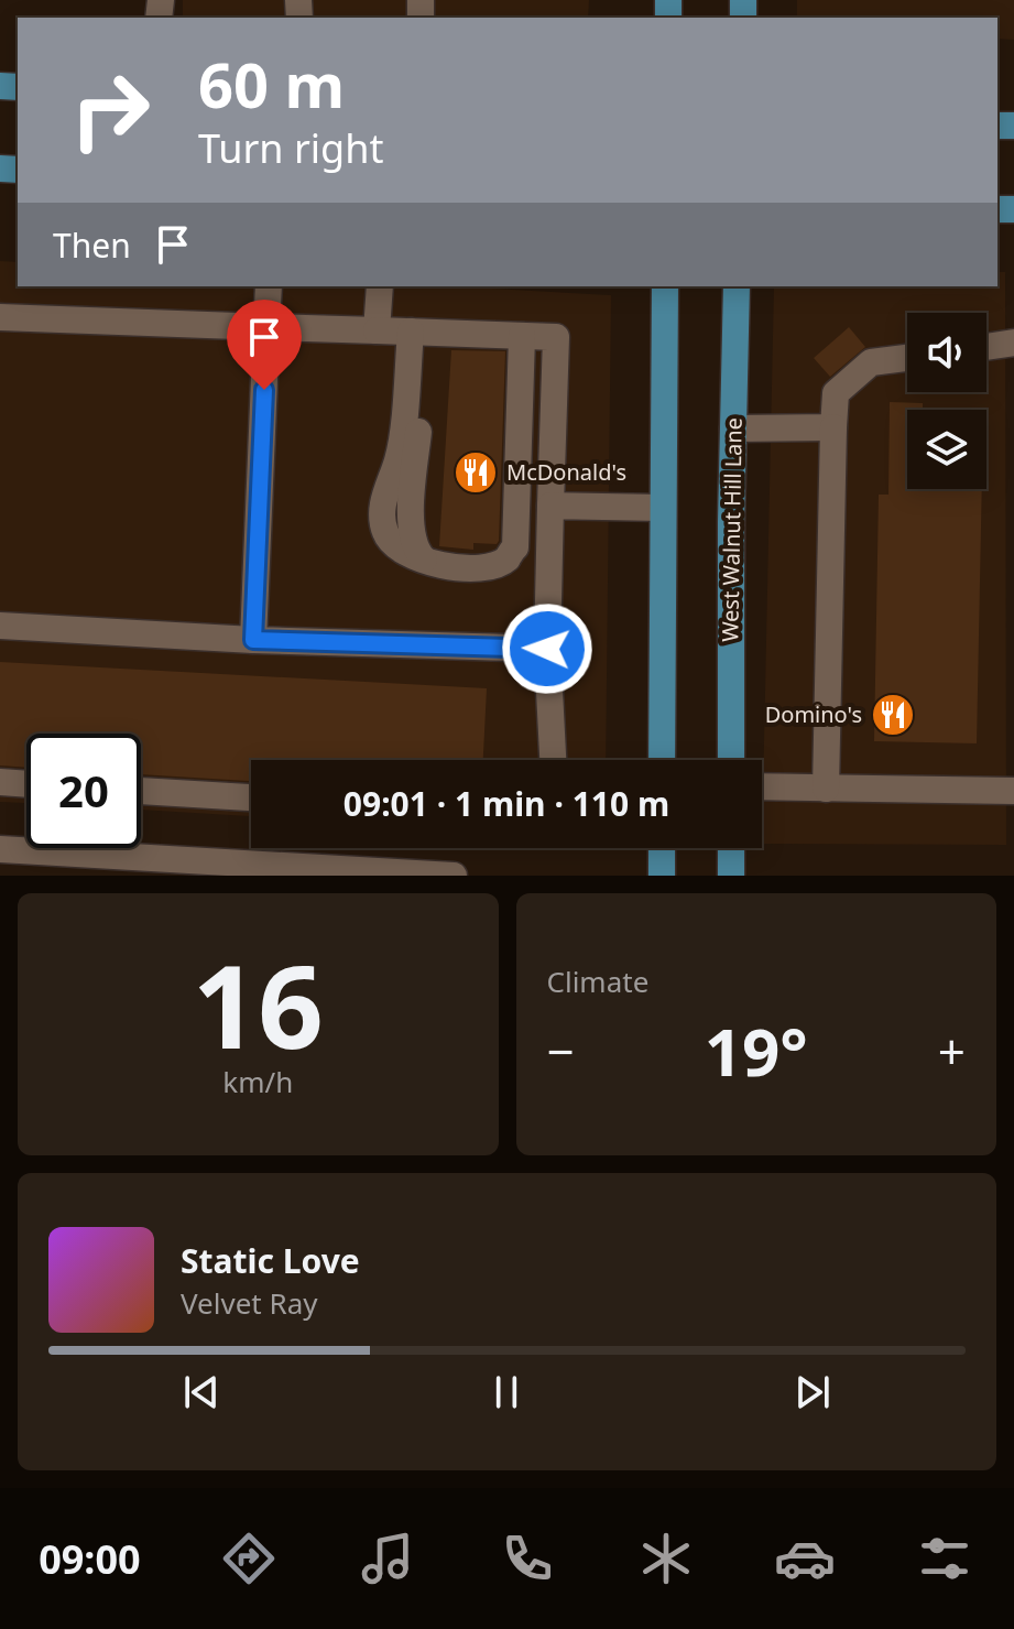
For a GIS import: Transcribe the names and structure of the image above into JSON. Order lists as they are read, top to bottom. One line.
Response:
{"streets":{"main road":["West Walnut Hill Lane"]},"places":{"restaurant":["McDonald's","Domino's"]},"page":{"turn":["60 m","Turn right"],"then":"Then","limit":"20","trip":"09:01 · 1 min · 110 m","tile":[["16","km/h"],"Climate"],"heat":["−","19°","+"],"song":["Static Love","Velvet Ray"],"tabs":"09:00"}}
